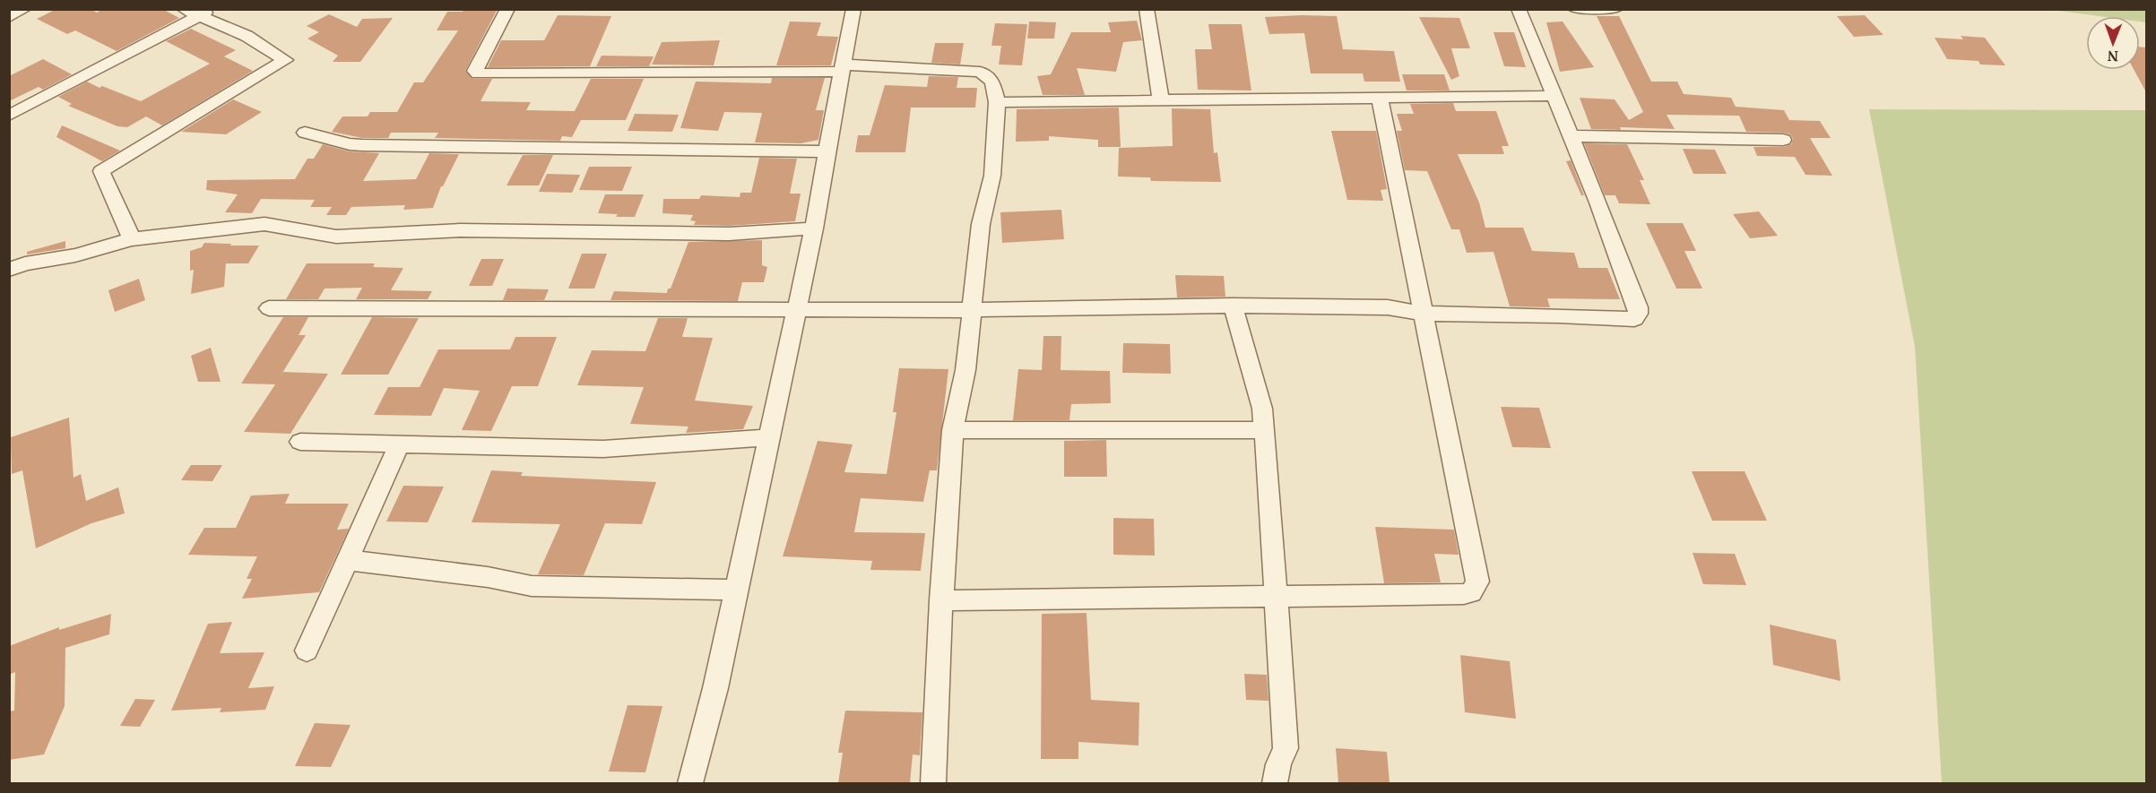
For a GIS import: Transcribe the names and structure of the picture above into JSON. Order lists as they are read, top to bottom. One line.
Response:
{"north":"bottom"}
